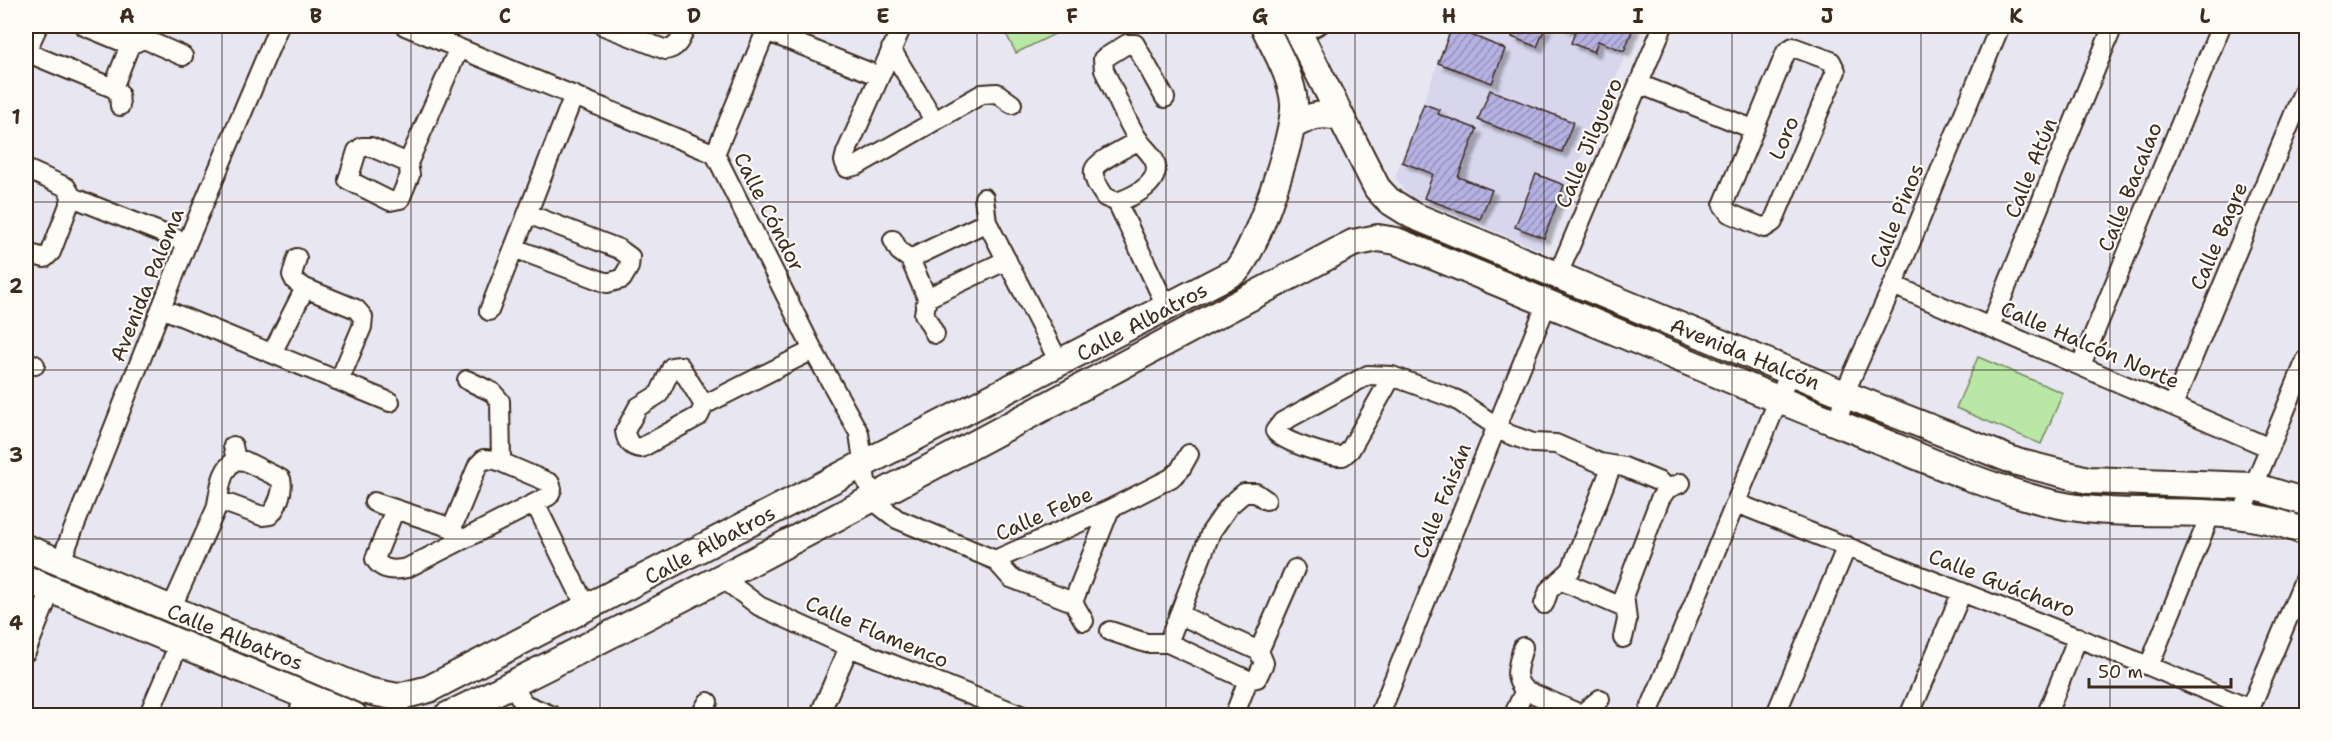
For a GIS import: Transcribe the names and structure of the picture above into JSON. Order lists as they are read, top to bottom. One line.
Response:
{"streets":{"street":["Loro","Calle Jilguero","Calle Atún","Calle Bacalao","Calle Cóndor","Calle Pinos","Calle Bagre","Avenida Paloma","Calle Albatros","Calle Halcón Norte","Avenida Halcón","Calle Faisán","Calle Febe","Calle Guácharo","Calle Flamenco"]},"crossings":[["Calle Jilguero","Avenida Halcón"],["Calle Atún","Calle Halcón Norte"],["Calle Bacalao","Calle Halcón Norte"],["Calle Cóndor","Calle Albatros"],["Calle Cóndor","Calle Febe"],["Calle Pinos","Calle Halcón Norte"],["Calle Pinos","Avenida Halcón"],["Calle Bagre","Calle Halcón Norte"],["Avenida Paloma","Calle Albatros"],["Calle Albatros","Avenida Halcón"],["Calle Albatros","Calle Febe"],["Calle Albatros","Calle Flamenco"],["Avenida Halcón","Calle Faisán"]],"scale_bar":"50 m","grid":{"columns":["A","B","C","D","E","F","G","H","I","J","K","L"],"rows":["1","2","3","4"]}}
